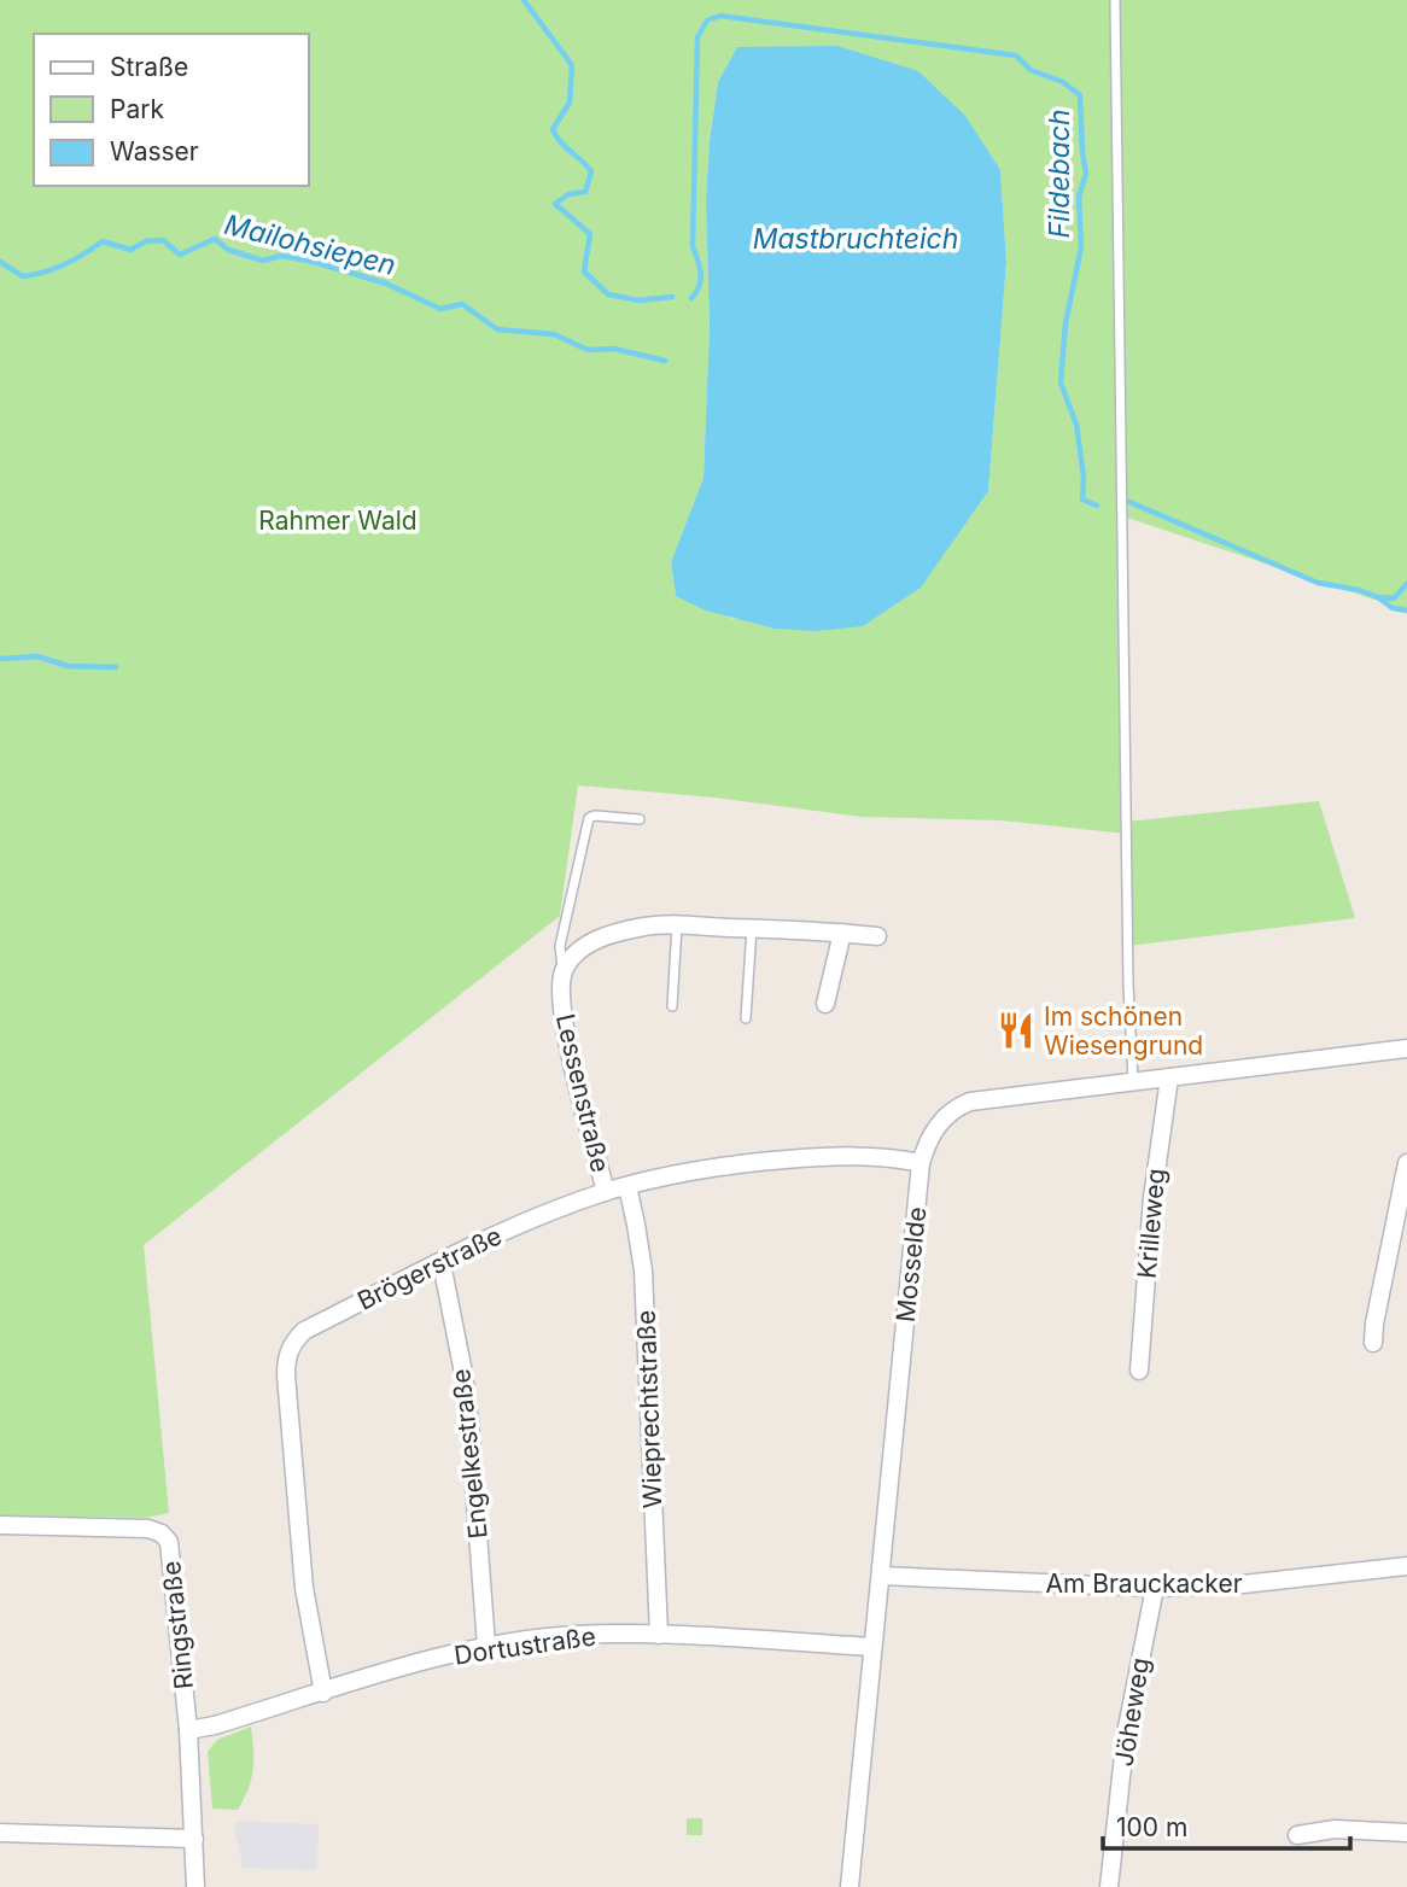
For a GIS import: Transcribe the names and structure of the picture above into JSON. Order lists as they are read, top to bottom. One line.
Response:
{"streets":{"street":["Lessenstraße","Krilleweg","Mosselde","Brögerstraße","Wieprechtstraße","Engelkestraße","Am Brauckacker","Ringstraße","Dortustraße","Jöheweg"]},"crossings":[["Lessenstraße","Brögerstraße"],["Krilleweg","Mosselde"],["Mosselde","Brögerstraße"],["Mosselde","Am Brauckacker"],["Mosselde","Dortustraße"],["Brögerstraße","Wieprechtstraße"],["Brögerstraße","Engelkestraße"],["Brögerstraße","Dortustraße"],["Wieprechtstraße","Dortustraße"],["Engelkestraße","Dortustraße"],["Am Brauckacker","Jöheweg"],["Ringstraße","Dortustraße"]],"water":["Fildebach","Mastbruchteich","Mailohsiepen"],"parks":["Rahmer Wald"],"places":{"restaurant":["Im schönen Wiesengrund"]},"legend":["Straße","Park","Wasser"],"scale_bar":"100 m"}
